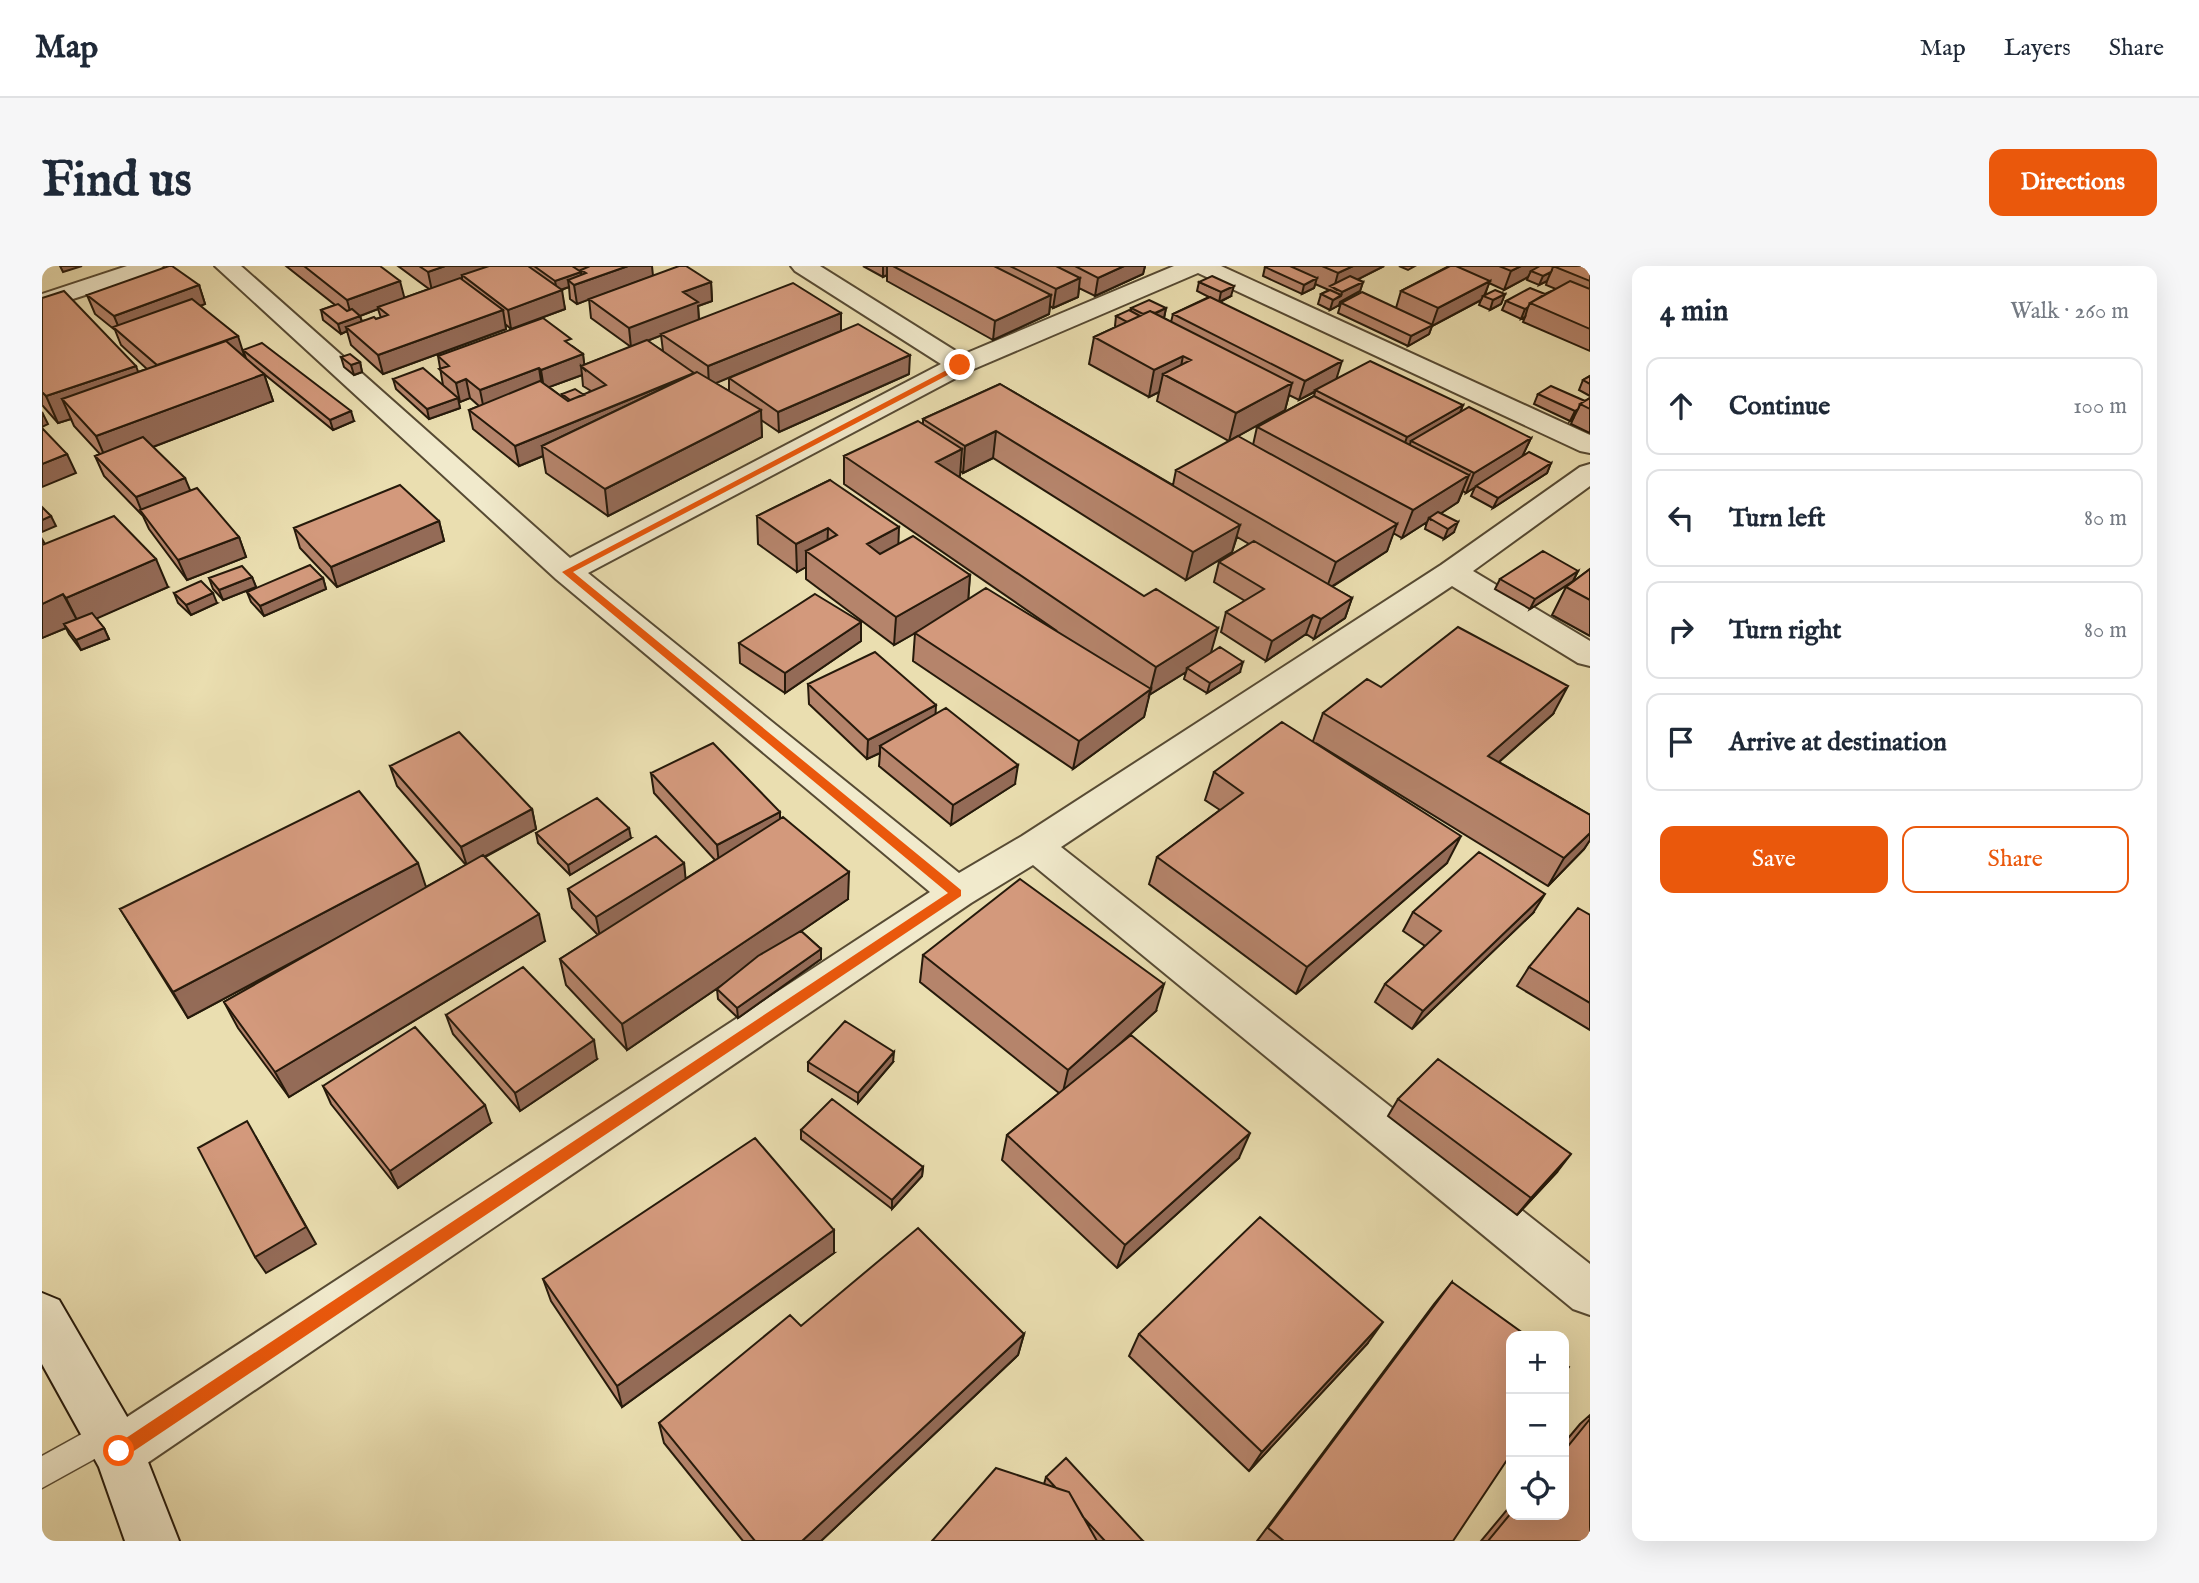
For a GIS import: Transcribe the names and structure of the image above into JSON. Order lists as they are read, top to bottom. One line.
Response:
{"page":{"header":"Map","nav":["Map","Layers","Share"],"buttons":["Directions",["Save","Share"]],"title":"Find us","heading":["4 min","Walk · 260 m"],"list":[["Continue","100 m"],["Turn left","80 m"],["Turn right","80 m"],"Arrive at destination"],"map_buttons":["+","−"]}}
